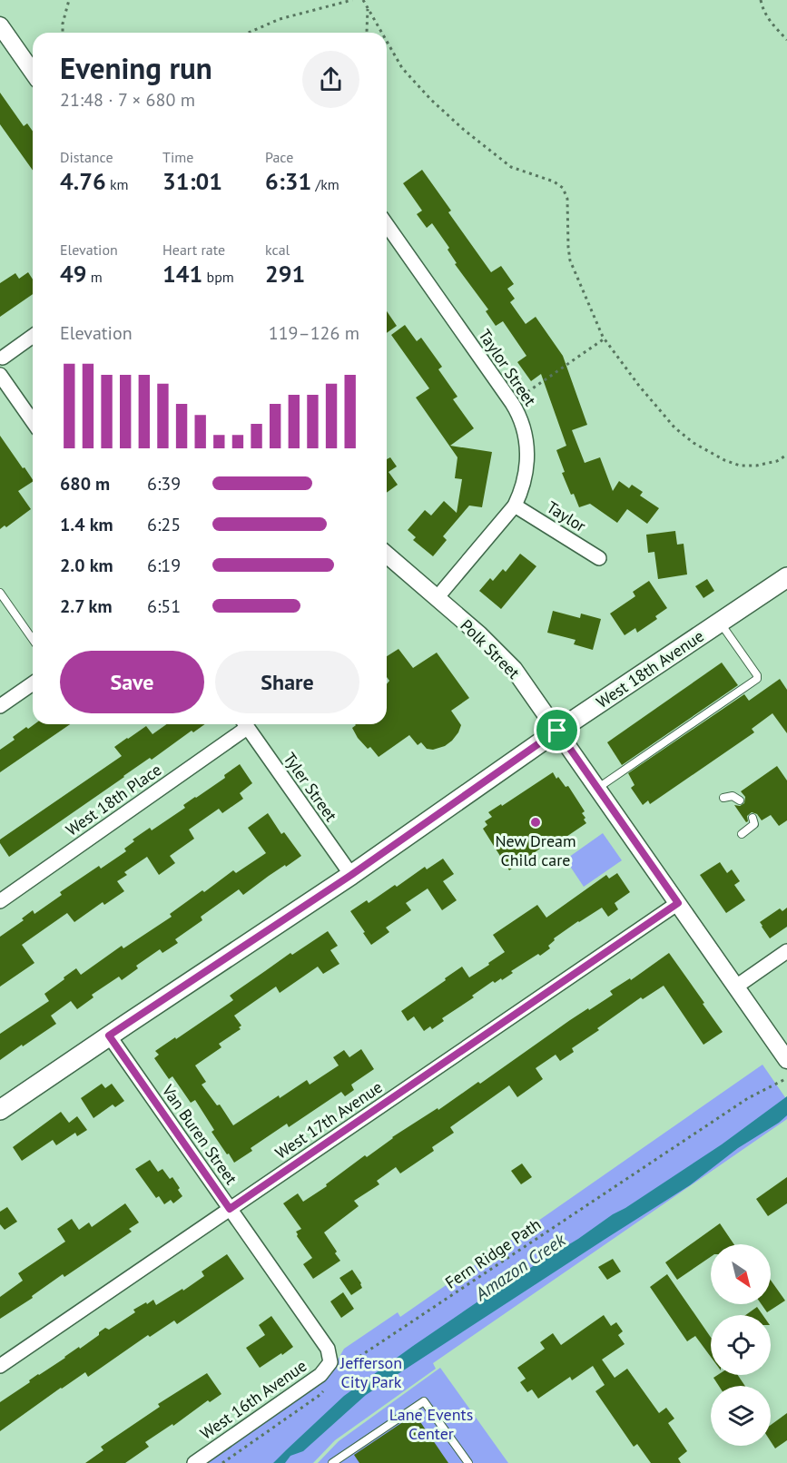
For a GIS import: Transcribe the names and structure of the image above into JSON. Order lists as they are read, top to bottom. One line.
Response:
{"streets":{"main road":["West 18th Avenue"],"street":["Taylor Street","Taylor","Polk Street","Tyler Street","West 18th Place","West 17th Avenue","Van Buren Street","West 16th Avenue"],"path":["Fern Ridge Path"]},"crossings":[["Taylor Street","Taylor"],["Taylor Street","Polk Street"],["Polk Street","West 18th Avenue"],["Polk Street","West 17th Avenue"],["West 18th Avenue","Tyler Street"],["West 18th Avenue","Van Buren Street"],["West 17th Avenue","Van Buren Street"],["Van Buren Street","Fern Ridge Path"],["Van Buren Street","West 16th Avenue"],["Fern Ridge Path","West 16th Avenue"]],"water":["Amazon Creek"],"parks":["Jefferson City Park","Lane Events Center"],"places":["New Dream Child care"],"north":"bottom right","page":{"heading":["Evening run","21:48 · 7 × 680 m"],"stats":[["Distance","4.76 km"],["Time","31:01"],["Pace","6:31 /km"],["Elevation","49 m"],["Heart rate","141 bpm"],["kcal","291"]],"chart":["Elevation","119–126 m"],"list":[{"name":"680 m","note":"6:39"},{"name":"1.4 km","note":"6:25"},{"name":"2.0 km","note":"6:19"},{"name":"2.7 km","note":"6:51"}],"buttons":["Save","Share"]}}
